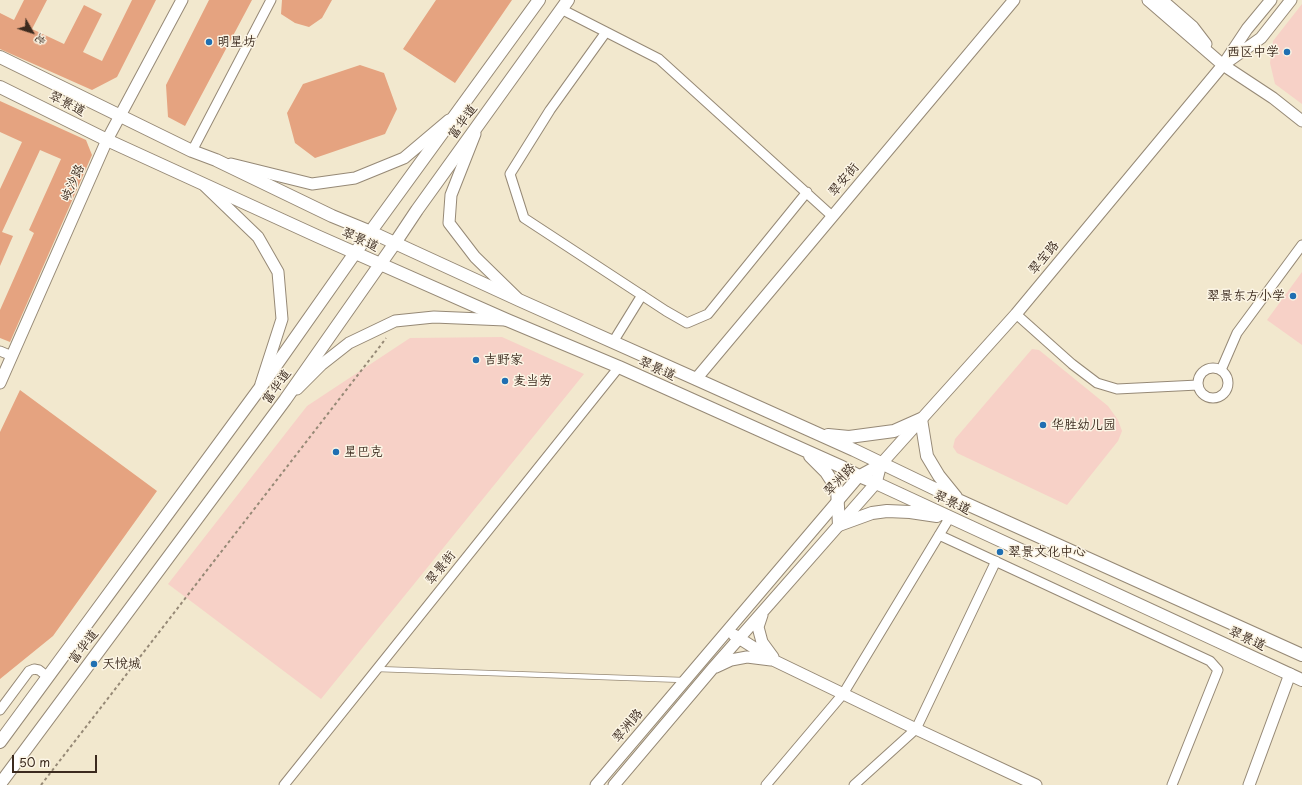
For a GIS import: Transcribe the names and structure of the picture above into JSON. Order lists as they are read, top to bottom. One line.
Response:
{"streets":{"main road":["翠景道","富华道"],"street":["翠安街","岐沙路","翠宝路","翠洲路","翠景街"]},"crossings":[["翠景道","富华道"],["翠景道","翠安街"],["翠景道","岐沙路"],["翠景道","翠宝路"],["翠景道","翠洲路"],["翠景道","翠景街"],["翠宝路","翠洲路"]],"places":["明星坊","西区中学","翠景东方小学","吉野家","麦当劳","华胜幼儿园","星巴克","翠景文化中心","天悦城"],"scale_bar":"50 m","north":"bottom right"}
